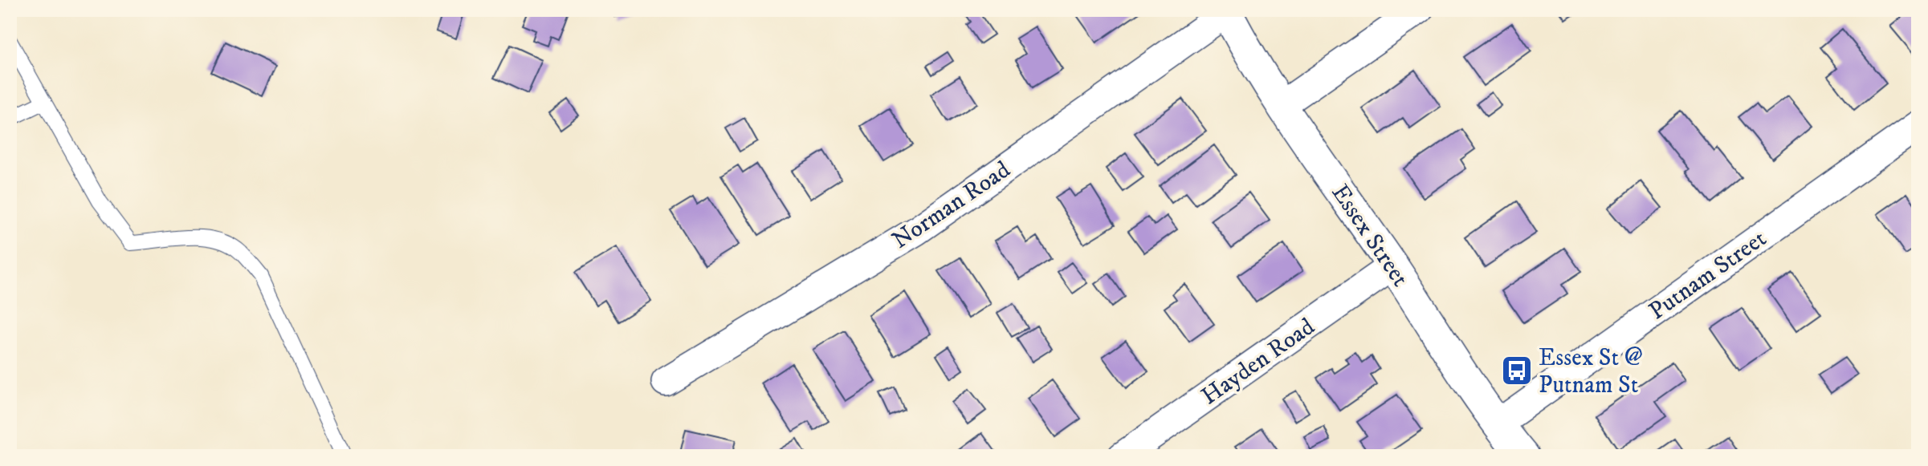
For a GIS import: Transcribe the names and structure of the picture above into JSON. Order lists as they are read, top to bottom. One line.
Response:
{"streets":{"main road":["Essex Street"],"street":["Norman Road","Putnam Street","Hayden Road"]},"crossings":[["Norman Road","Essex Street"],["Essex Street","Putnam Street"],["Essex Street","Hayden Road"]],"places":{"bus stop":["Essex St @ Putnam St"]}}
